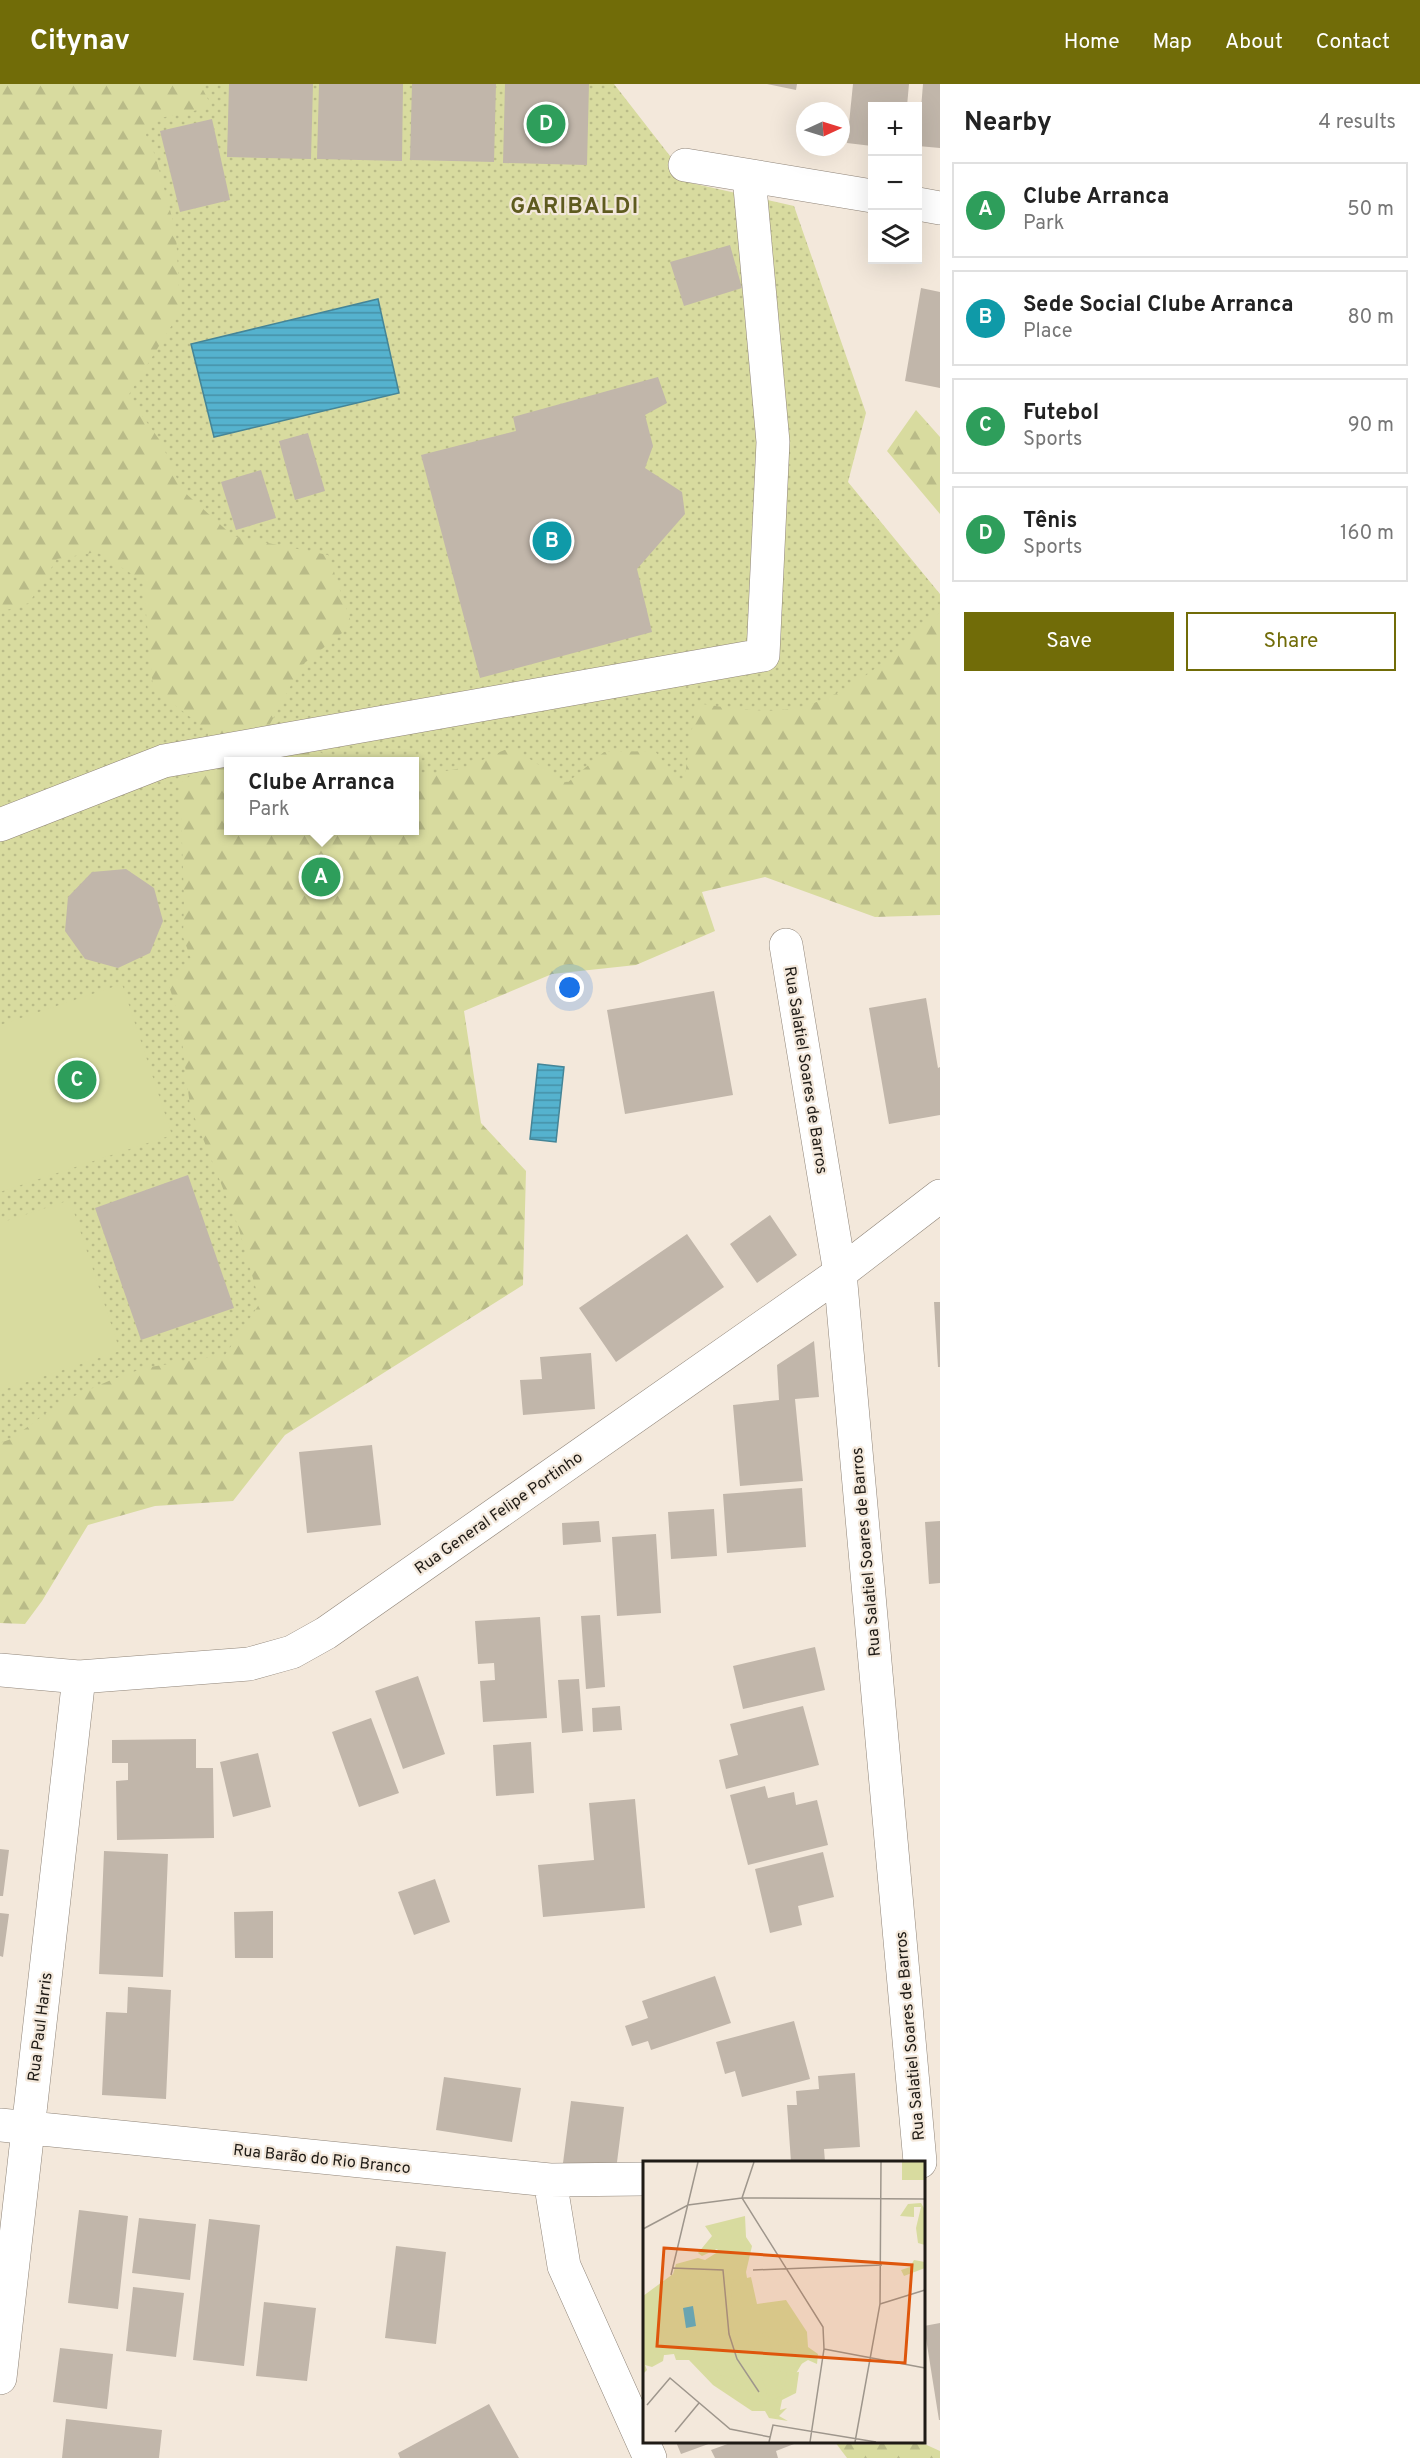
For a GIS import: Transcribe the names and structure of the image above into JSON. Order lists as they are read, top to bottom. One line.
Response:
{"streets":{"street":["Rua Salatiel Soares de Barros","Rua General Felipe Portinho","Rua Paul Harris","Rua Barão do Rio Branco"]},"crossings":[["Rua Salatiel Soares de Barros","Rua General Felipe Portinho"],["Rua General Felipe Portinho","Rua Paul Harris"],["Rua Paul Harris","Rua Barão do Rio Branco"]],"districts":["GARIBALDI"],"north":"right","page":{"header":"Citynav","nav":["Home","Map","About","Contact"],"heading":["Nearby","4 results"],"map_buttons":["+","−"],"pins":["D","B","A","C"],"list":[{"mark":"A","name":"Clube Arranca","note":"Park","value":"50 m"},{"mark":"B","name":"Sede Social Clube Arranca","note":"Place","value":"80 m"},{"mark":"C","name":"Futebol","note":"Sports","value":"90 m"},{"mark":"D","name":"Tênis","note":"Sports","value":"160 m"}],"buttons":["Save","Share"],"popup":["Clube Arranca","Park"]}}
